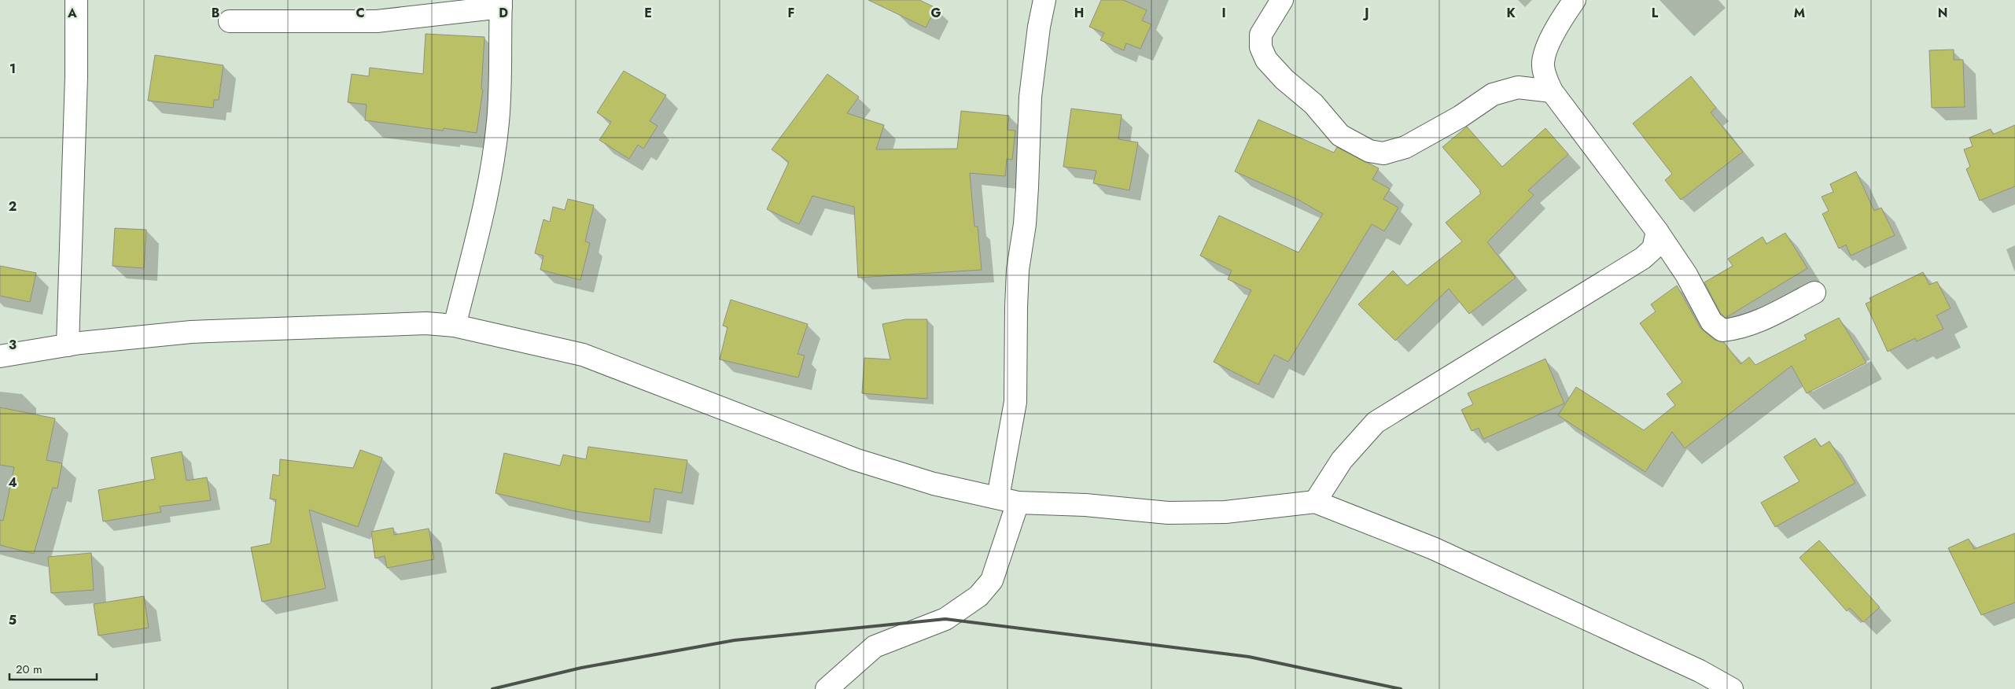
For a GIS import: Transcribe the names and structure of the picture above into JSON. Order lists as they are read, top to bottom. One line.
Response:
{"scale_bar":"20 m","grid":{"columns":["A","B","C","D","E","F","G","H","I","J","K","L","M","N"],"rows":["1","2","3","4","5"]}}
